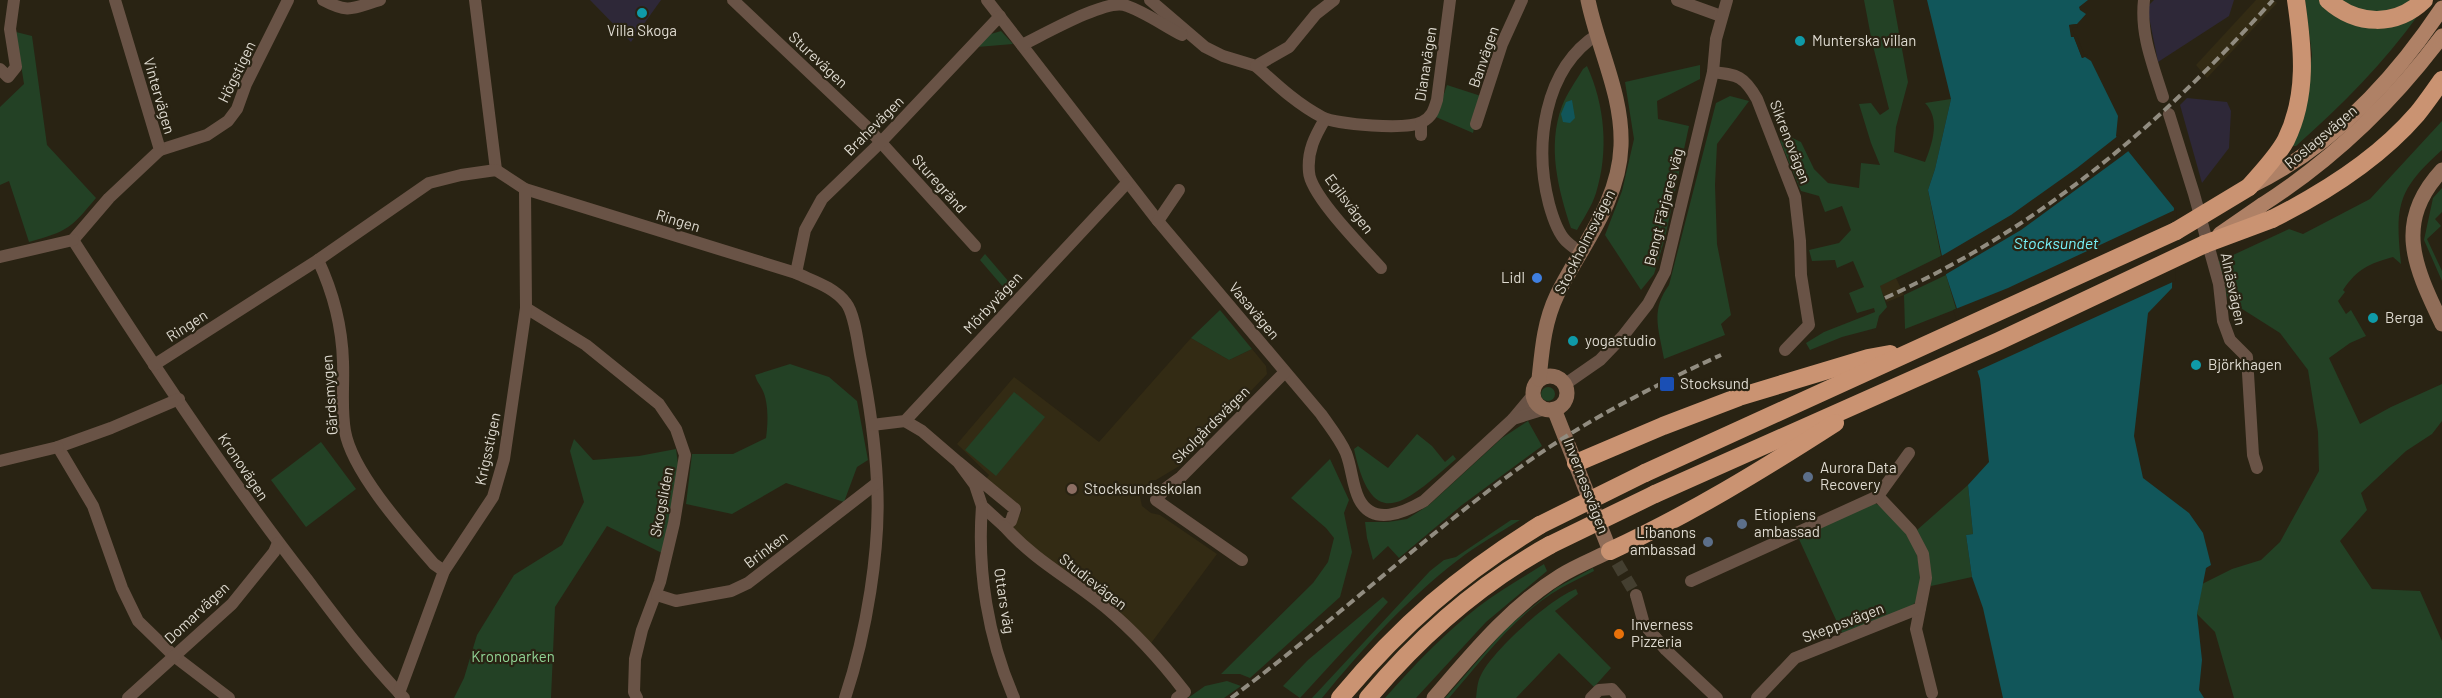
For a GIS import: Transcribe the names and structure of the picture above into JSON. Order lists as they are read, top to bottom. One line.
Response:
{"streets":{"main road":["Roslagsvägen"],"street":["Banvägen","Sturevägen","Dianavägen","Högstigen","Vintervägen","Brahevägen","Sikrenovägen","Sturegränd","Egilsvägen","Bengt Färjares väg","Ringen","Stockholmsvägen","Alnäsvägen","Mörbyvägen","Vasavägen","Gärdsmygen","Skolgårdsvägen","Krigsstigen","Kronovägen","Invernessvägen","Skogsliden","Brinken","Studievägen","Ottars väg","Domarvägen","Skeppsvägen"]},"crossings":[["Sturevägen","Brahevägen"],["Sturevägen","Sturegränd"],["Dianavägen","Egilsvägen"],["Högstigen","Vintervägen"],["Vintervägen","Kronovägen"],["Brahevägen","Sturegränd"],["Brahevägen","Ringen"],["Brahevägen","Vasavägen"],["Sikrenovägen","Bengt Färjares väg"],["Bengt Färjares väg","Stockholmsvägen"],["Bengt Färjares väg","Vasavägen"],["Bengt Färjares väg","Invernessvägen"],["Ringen","Gärdsmygen"],["Ringen","Krigsstigen"],["Ringen","Kronovägen"],["Ringen","Brinken"],["Stockholmsvägen","Vasavägen"],["Stockholmsvägen","Invernessvägen"],["Mörbyvägen","Vasavägen"],["Mörbyvägen","Studievägen"],["Vasavägen","Skolgårdsvägen"],["Vasavägen","Invernessvägen"],["Gärdsmygen","Krigsstigen"],["Krigsstigen","Kronovägen"],["Krigsstigen","Skogsliden"],["Kronovägen","Domarvägen"],["Skogsliden","Brinken"],["Studievägen","Ottars väg"]],"water":["Stocksundet"],"parks":["Kronoparken"],"places":{"other":["Villa Skoga","Munterska villan","Lidl","Berga","yogastudio","Björkhagen","Aurora Data Recovery","Stocksundsskolan","Etiopiens ambassad","Libanons ambassad","Inverness Pizzeria"],"transit":["Stocksund"]}}
